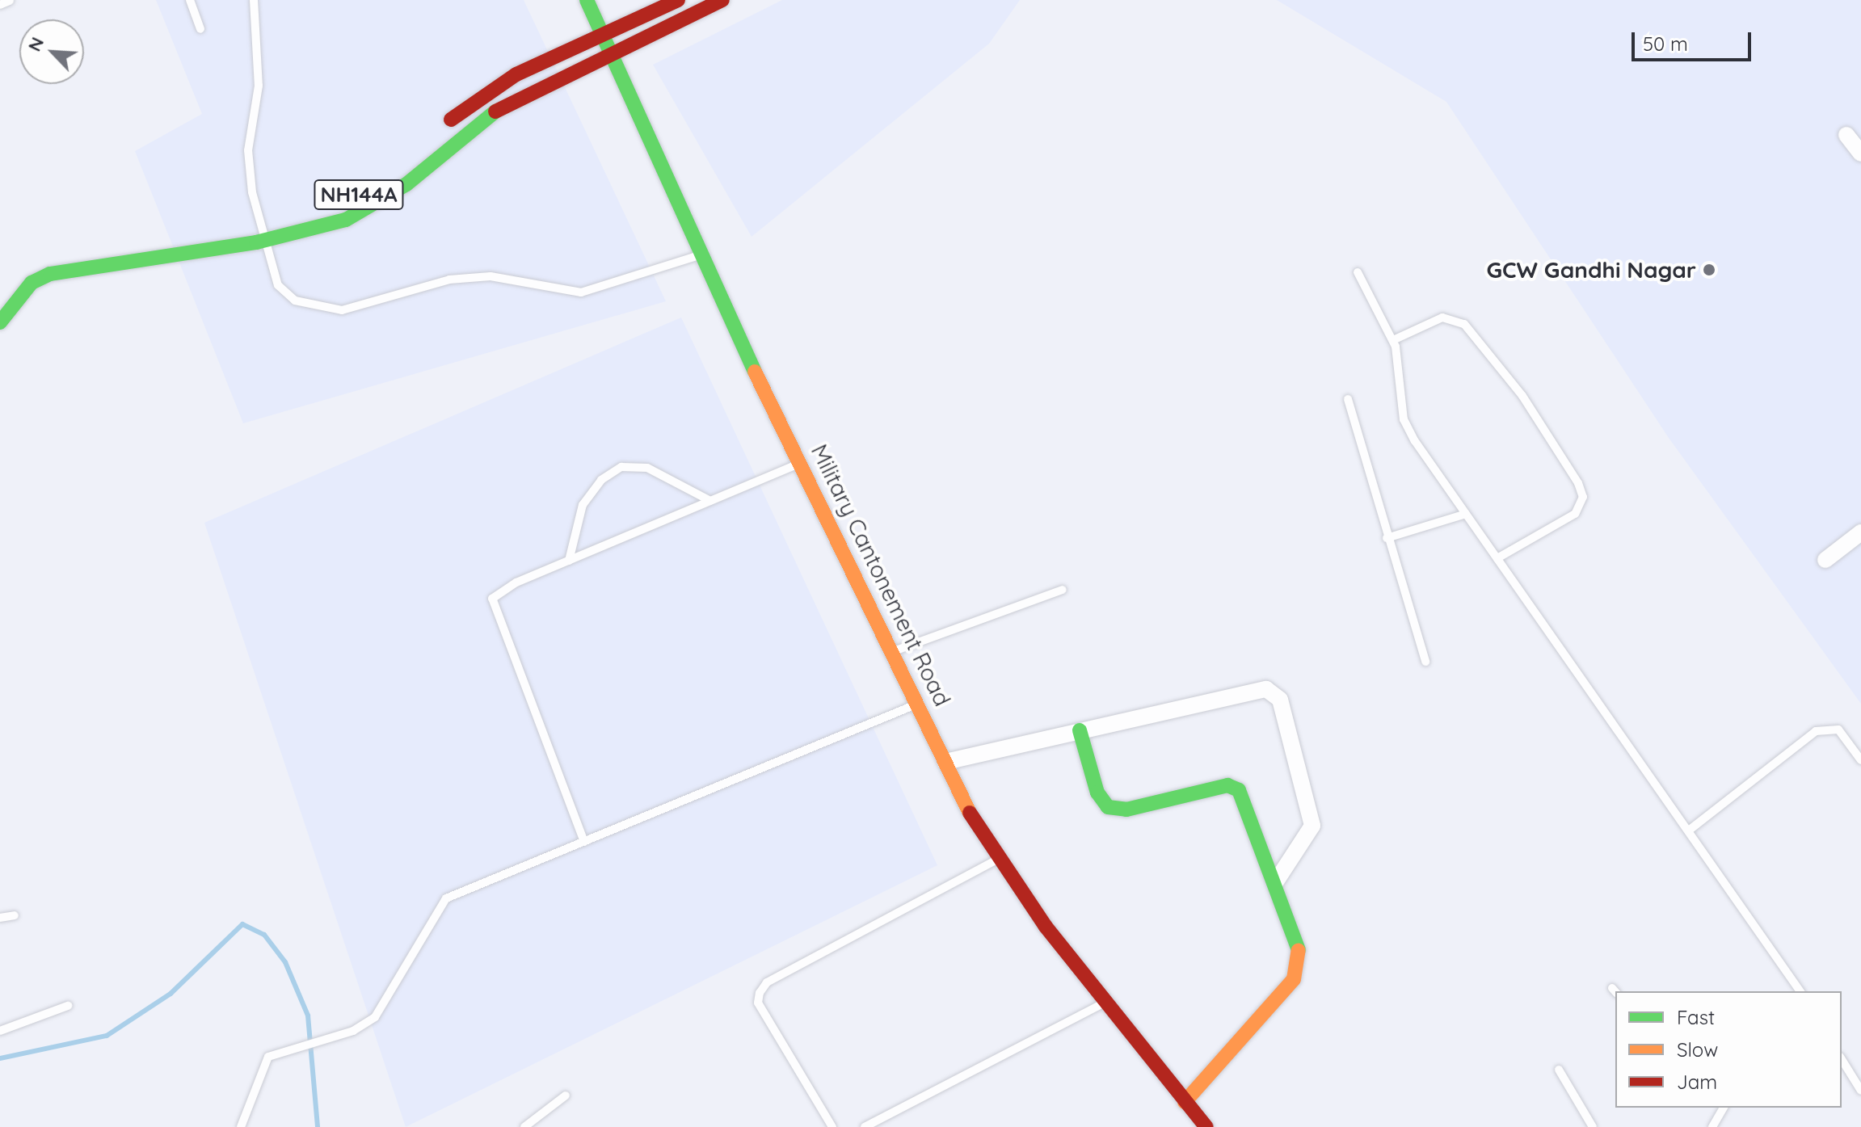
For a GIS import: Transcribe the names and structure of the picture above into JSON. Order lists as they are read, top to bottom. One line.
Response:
{"streets":{"main road":["NH144A","Military Cantonement Road"]},"crossings":[["NH144A","Military Cantonement Road"]],"places":["GCW Gandhi Nagar"],"legend":["Fast","Slow","Jam"],"scale_bar":"50 m","north":"top left"}
